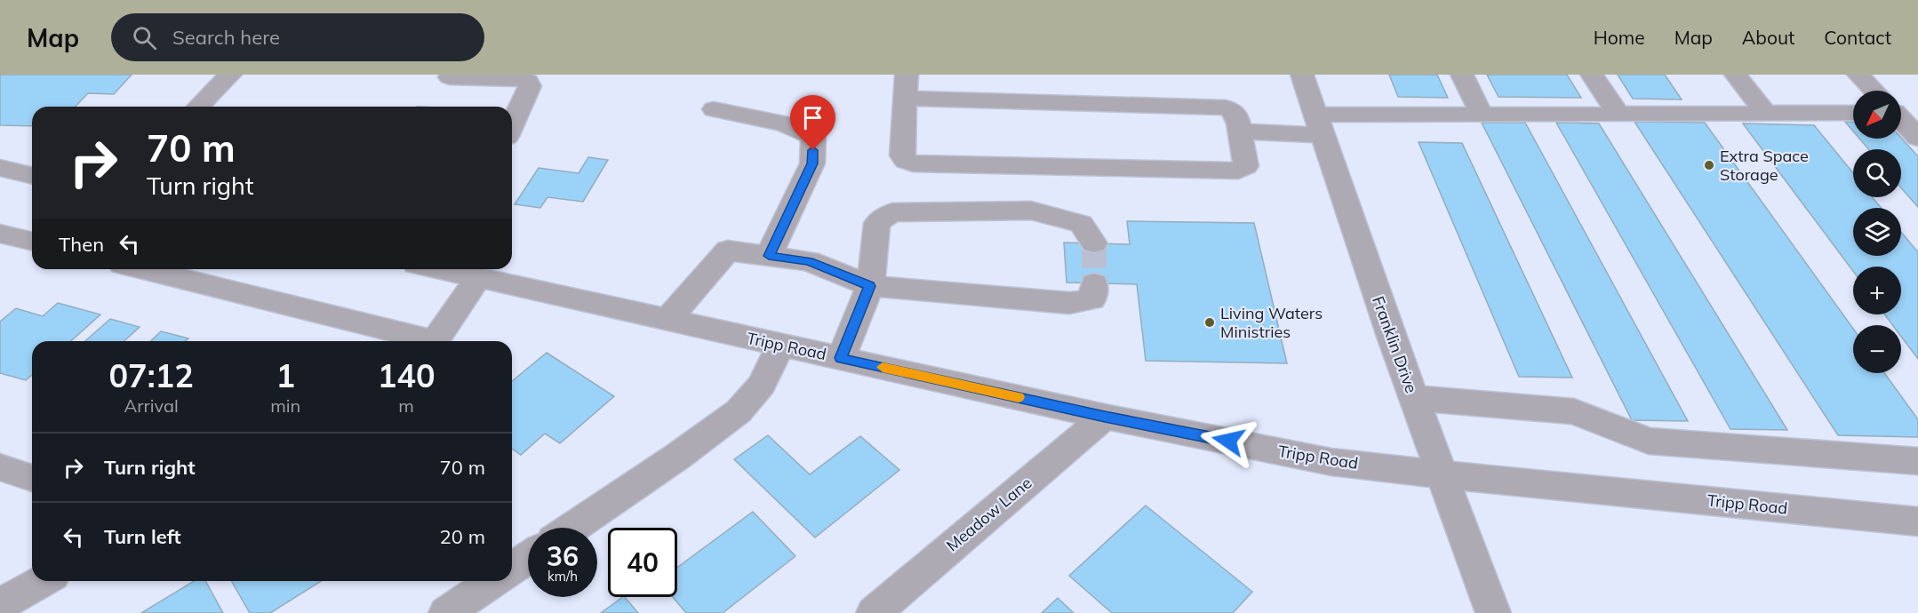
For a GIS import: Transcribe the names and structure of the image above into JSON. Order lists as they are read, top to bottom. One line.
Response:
{"streets":{"street":["Franklin Drive","Tripp Road","Meadow Lane"]},"crossings":[["Franklin Drive","Tripp Road"],["Tripp Road","Meadow Lane"]],"places":["Extra Space Storage","Living Waters Ministries"],"north":"bottom left","page":{"header":"Map","search":"Search here","nav":["Home","Map","About","Contact"],"map_buttons":["+","−"],"turn":["70 m","Turn right"],"then":"Then","eta":["07:12","Arrival","1","min","140","m"],"list":[{"name":"Turn right","value":"70 m"},{"name":"Turn left","value":"20 m"}],"speed":"36 km/h","limit":"40"}}
